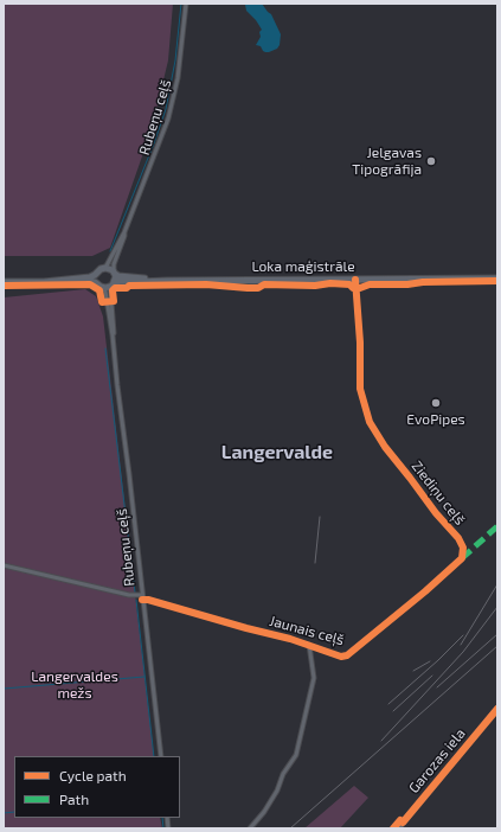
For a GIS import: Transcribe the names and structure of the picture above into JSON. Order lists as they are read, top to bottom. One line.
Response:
{"streets":{"main road":["Loka maģistrāle","Garozas iela"],"street":["Rubeņu ceļš","Ziediņu ceļš","Jaunais ceļš"]},"crossings":[["Rubeņu ceļš","Loka maģistrāle"],["Rubeņu ceļš","Jaunais ceļš"],["Loka maģistrāle","Ziediņu ceļš"],["Ziediņu ceļš","Jaunais ceļš"]],"districts":["Langervalde"],"parks":["Langervaldes mežs"],"places":["Jelgavas Tipogrāfija","EvoPipes"],"legend":["Cycle path","Path"]}
